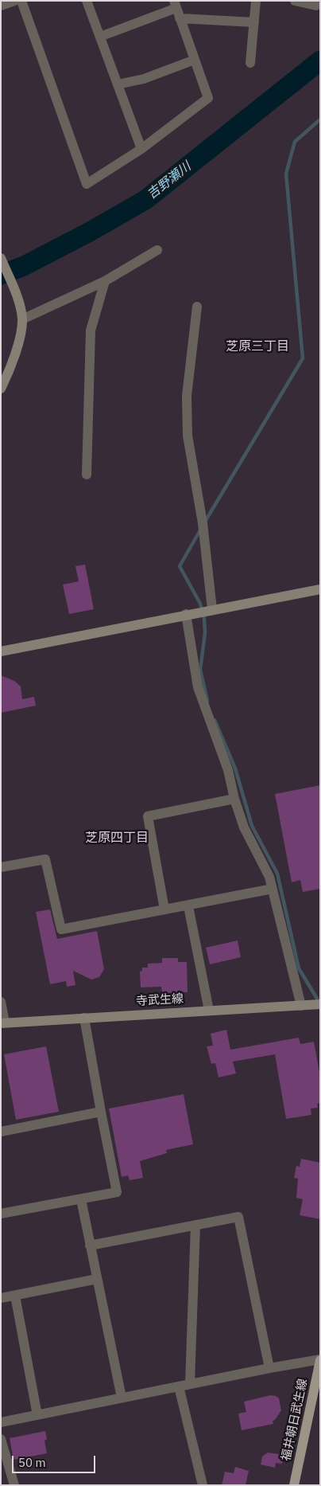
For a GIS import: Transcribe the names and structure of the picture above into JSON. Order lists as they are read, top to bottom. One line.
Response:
{"streets":{"main road":["福井朝日武生線"],"street":["寺武生線"]},"districts":["芝原三丁目","芝原四丁目"],"water":["吉野瀬川"],"scale_bar":"50 m"}
